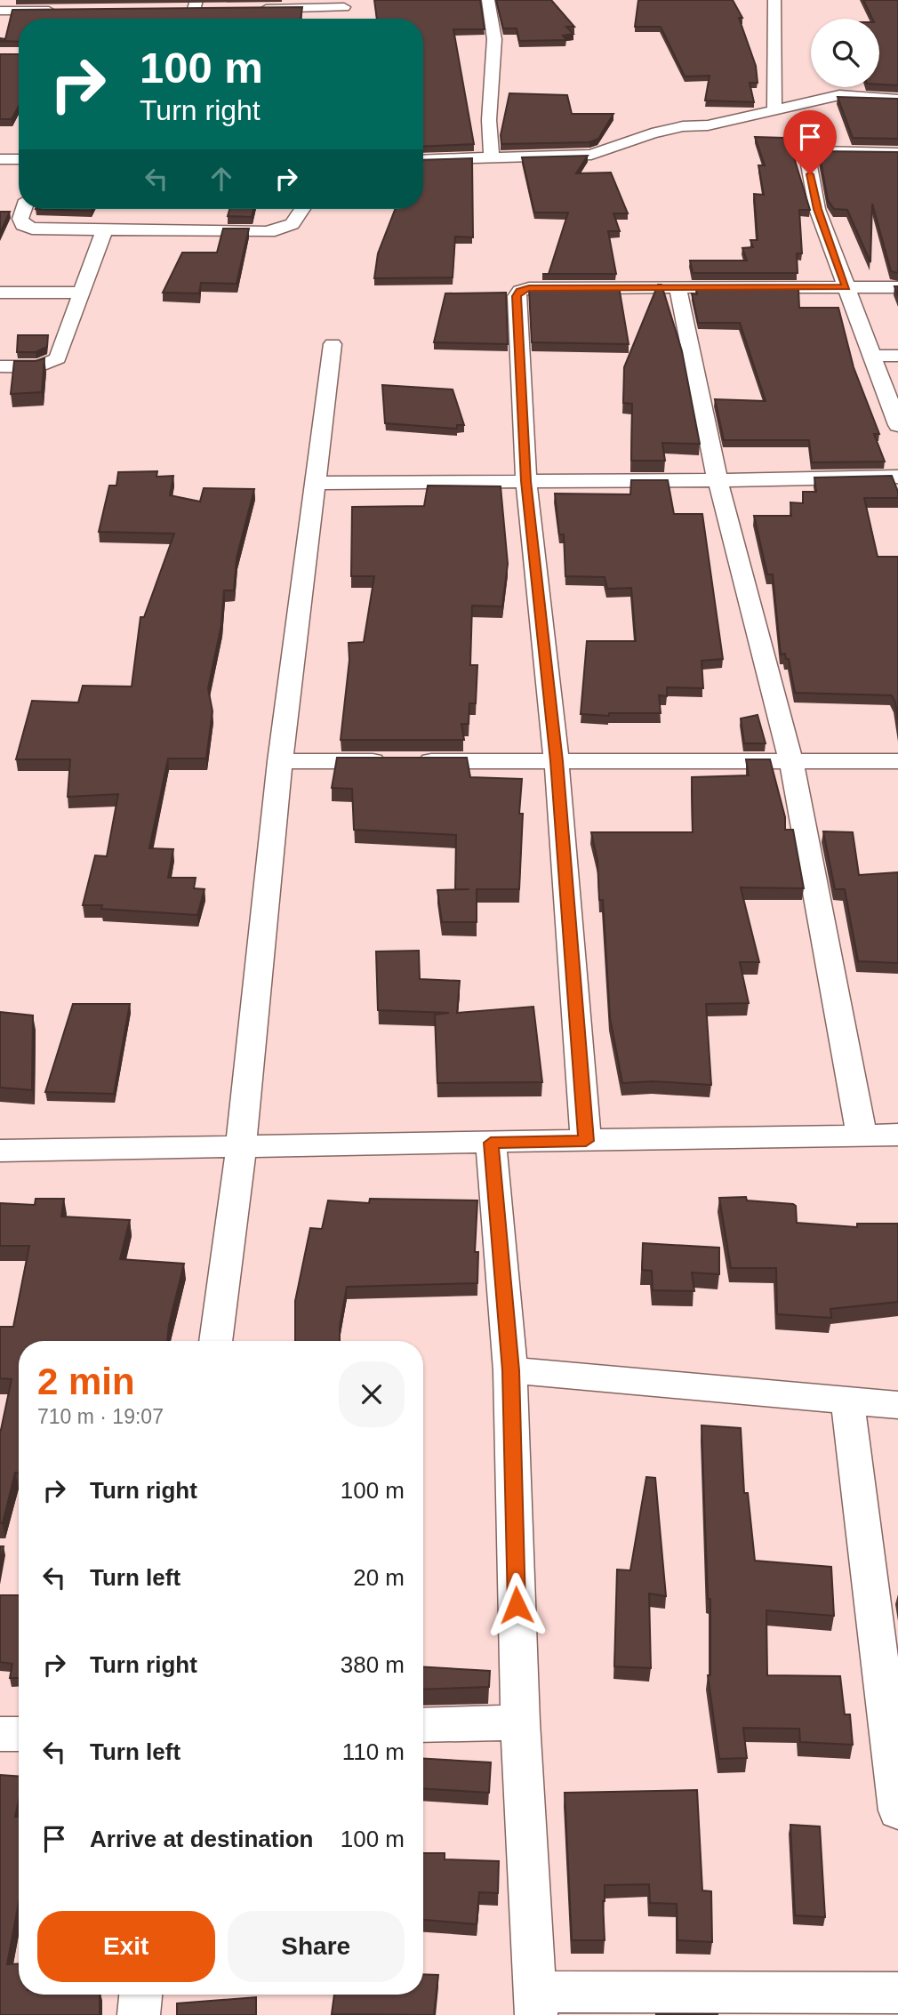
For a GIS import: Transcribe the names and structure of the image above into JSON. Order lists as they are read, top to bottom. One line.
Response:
{"page":{"turn":["100 m","Turn right"],"heading":["2 min","710 m · 19:07"],"list":[{"name":"Turn right","value":"100 m"},{"name":"Turn left","value":"20 m"},{"name":"Turn right","value":"380 m"},{"name":"Turn left","value":"110 m"},{"name":"Arrive at destination","value":"100 m"}],"buttons":["Exit","Share"]}}
